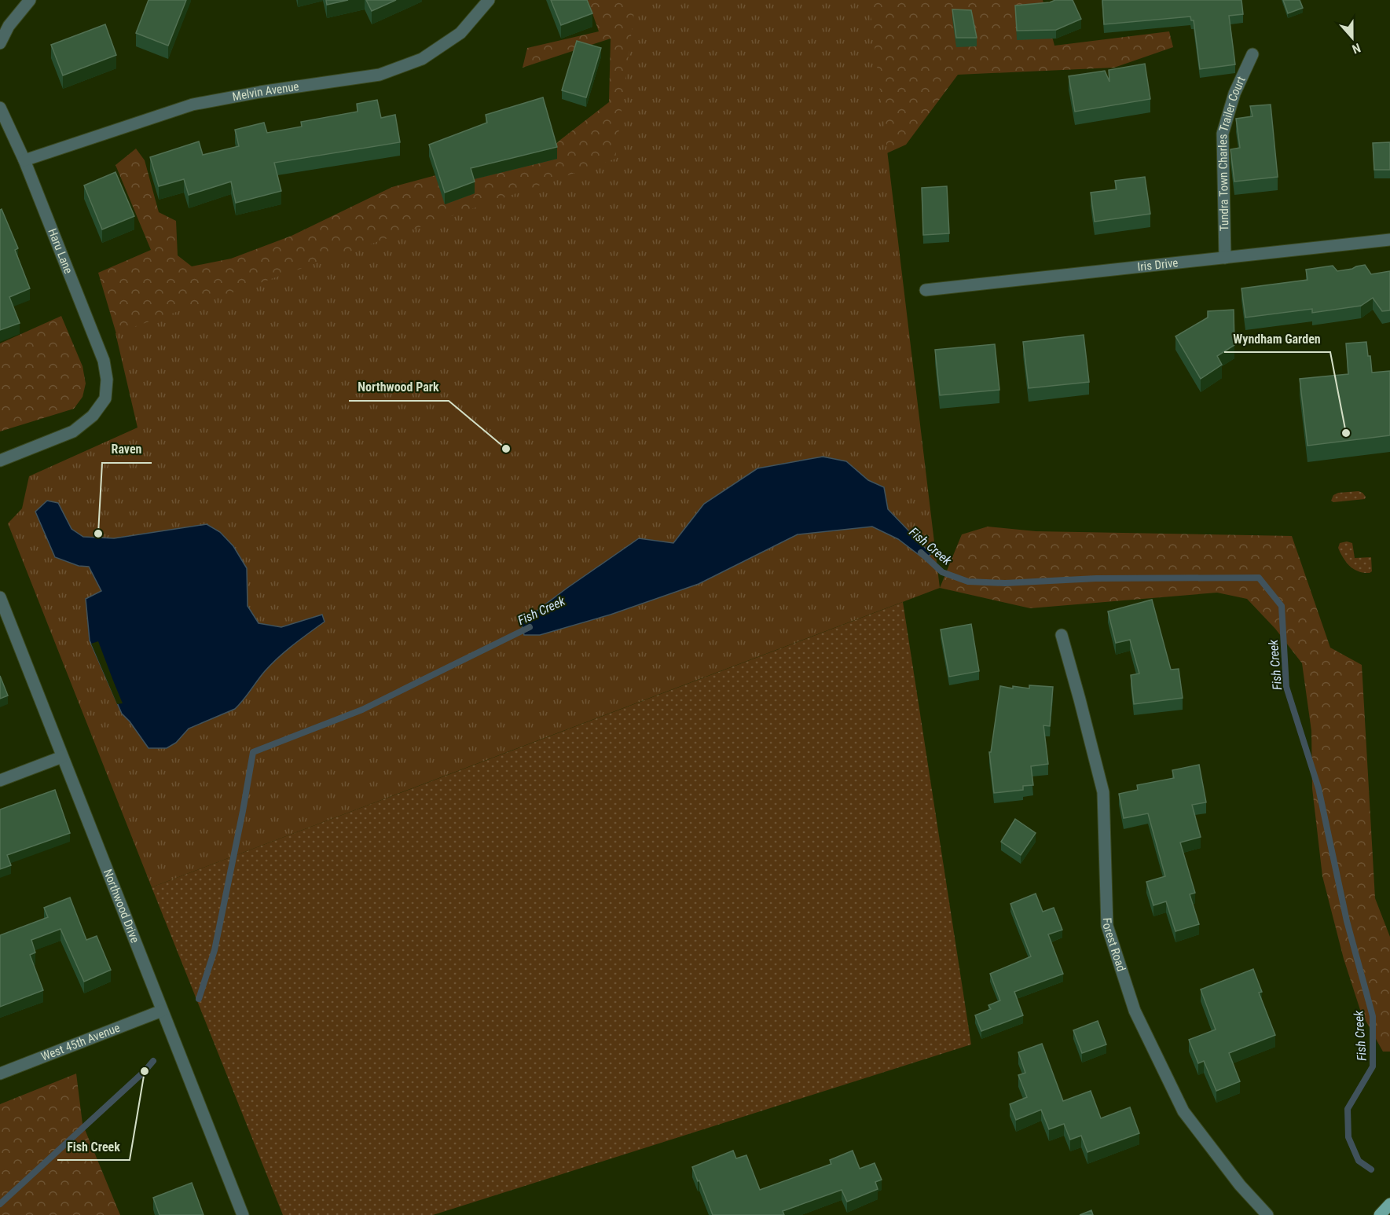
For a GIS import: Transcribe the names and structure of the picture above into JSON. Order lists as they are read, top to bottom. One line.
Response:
{"streets":{"street":["Melvin Avenue","Tundra Town Charles Trailer Court","Haru Lane","Iris Drive","Northwood Drive","Forest Road","West 45th Avenue"]},"crossings":[["Melvin Avenue","Haru Lane"],["Tundra Town Charles Trailer Court","Iris Drive"],["Northwood Drive","West 45th Avenue"]],"water":["Fish Creek"],"places":["Wyndham Garden","Northwood Park","Raven","Fish Creek"],"north":"bottom"}
